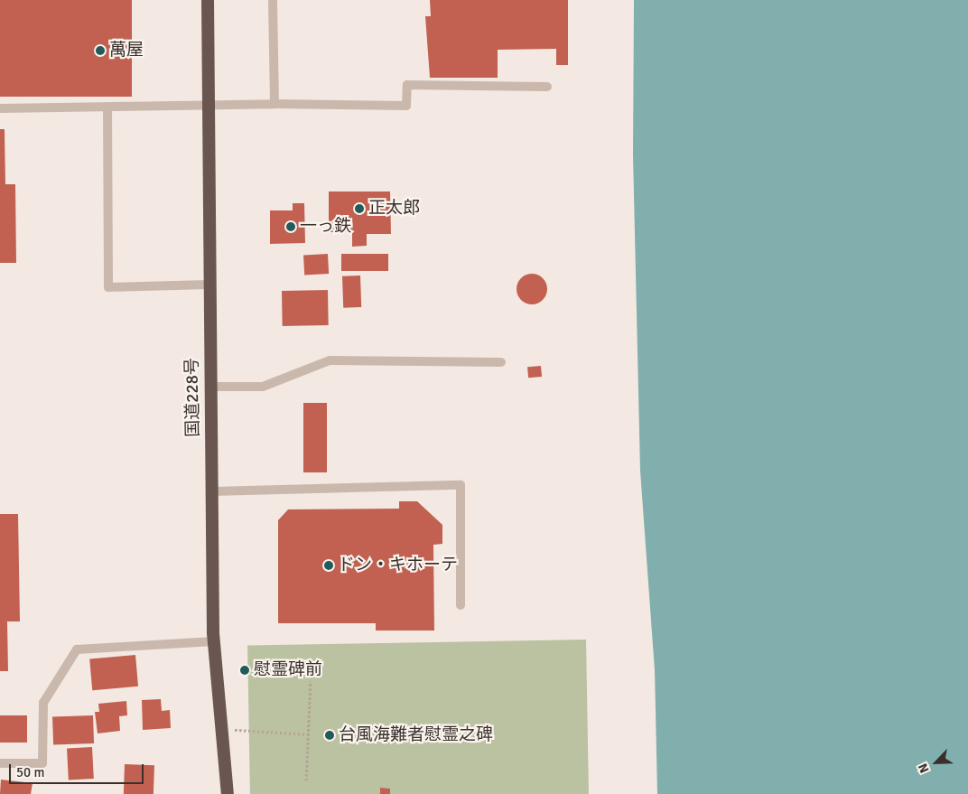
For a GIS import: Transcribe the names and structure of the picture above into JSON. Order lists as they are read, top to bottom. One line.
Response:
{"streets":{"highway":["国道228号"]},"places":["萬屋","正太郎","一っ鉄","ドン・キホーテ","慰霊碑前","台風海難者慰霊之碑"],"scale_bar":"50 m","north":"bottom left"}
